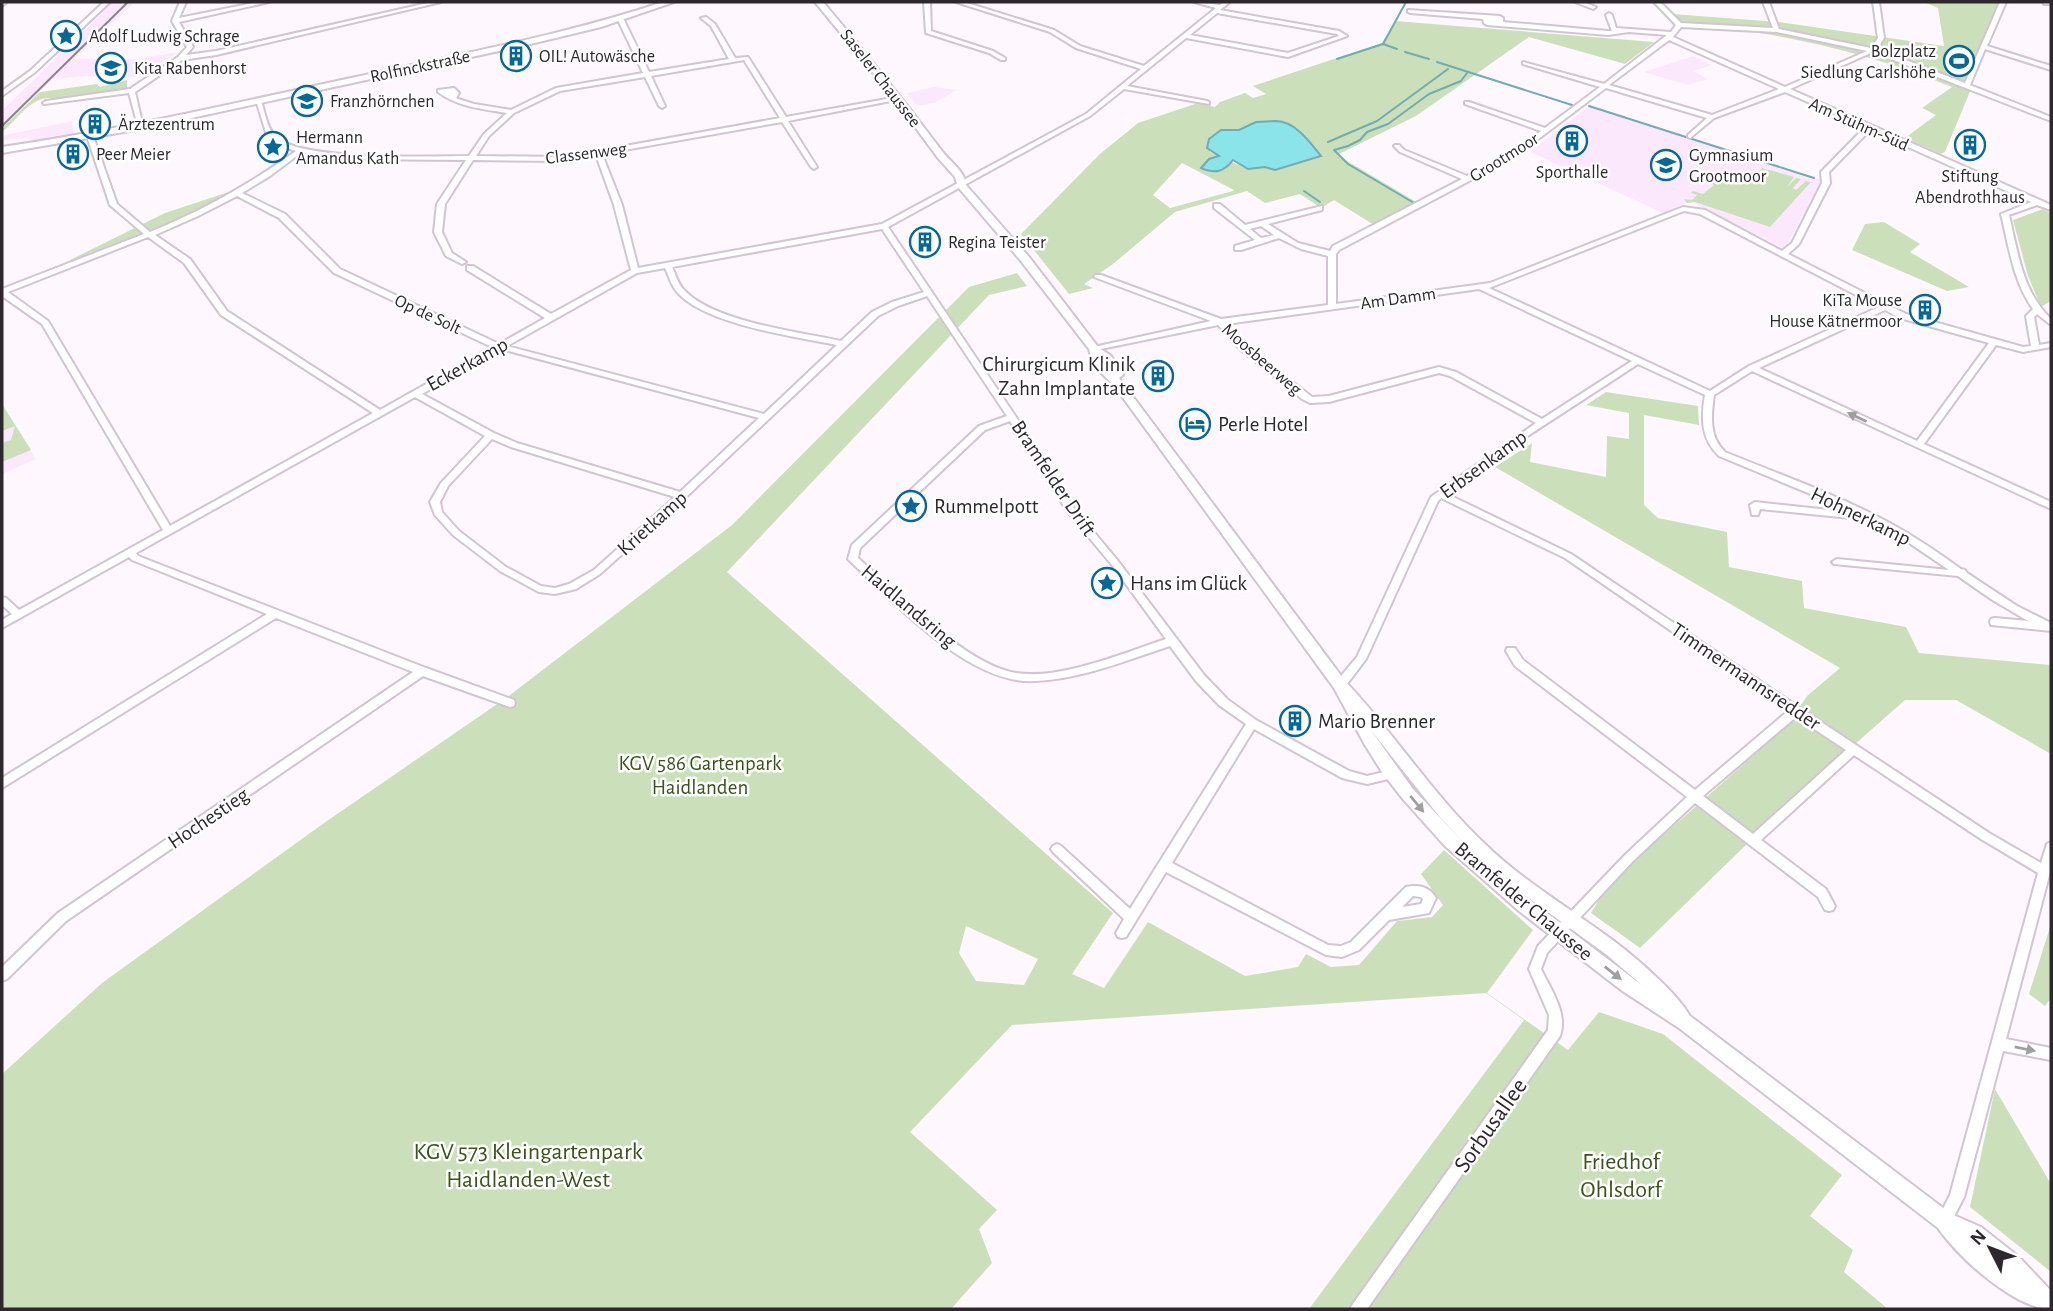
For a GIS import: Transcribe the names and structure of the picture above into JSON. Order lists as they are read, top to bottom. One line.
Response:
{"streets":{"main road":["Rolfinckstraße","Saseler Chaussee","Bramfelder Chaussee"],"street":["Am Stühm-Süd","Classenweg","Grootmoor","Am Damm","Op de Solt","Moosbeerweg","Eckerkamp","Erbsenkamp","Bramfelder Drift","Hohnerkamp","Krietkamp","Haidlandsring","Timmermannsredder","Hochestieg","Sorbusallee"]},"crossings":[["Rolfinckstraße","Classenweg"],["Saseler Chaussee","Classenweg"],["Saseler Chaussee","Eckerkamp"],["Saseler Chaussee","Bramfelder Chaussee"],["Am Stühm-Süd","Grootmoor"],["Am Damm","Moosbeerweg"],["Am Damm","Bramfelder Chaussee"],["Op de Solt","Eckerkamp"],["Op de Solt","Krietkamp"],["Moosbeerweg","Erbsenkamp"],["Eckerkamp","Bramfelder Drift"],["Erbsenkamp","Timmermannsredder"],["Erbsenkamp","Bramfelder Chaussee"],["Bramfelder Drift","Krietkamp"],["Bramfelder Drift","Haidlandsring"],["Bramfelder Drift","Bramfelder Chaussee"],["Bramfelder Chaussee","Sorbusallee"]],"parks":["KGV 586 Gartenpark Haidlanden","KGV 573 Kleingartenpark Haidlanden-West","Friedhof Ohlsdorf"],"places":{"place":["Adolf Ludwig Schrage","Hermann Amandus Kath","Rummelpott","Hans im Glück"],"building":["OIL! Autowäsche","Ärztezentrum","Sporthalle","Stiftung Abendrothhaus","Peer Meier","Regina Teister","KiTa Mouse House Kätnermoor","Chirurgicum Klinik Zahn Implantate","Mario Brenner"],"sports":["Bolzplatz Siedlung Carlshöhe"],"school or university":["Kita Rabenhorst","Franzhörnchen","Gymnasium Grootmoor"],"hotel":["Perle Hotel"]},"north":"top left"}
